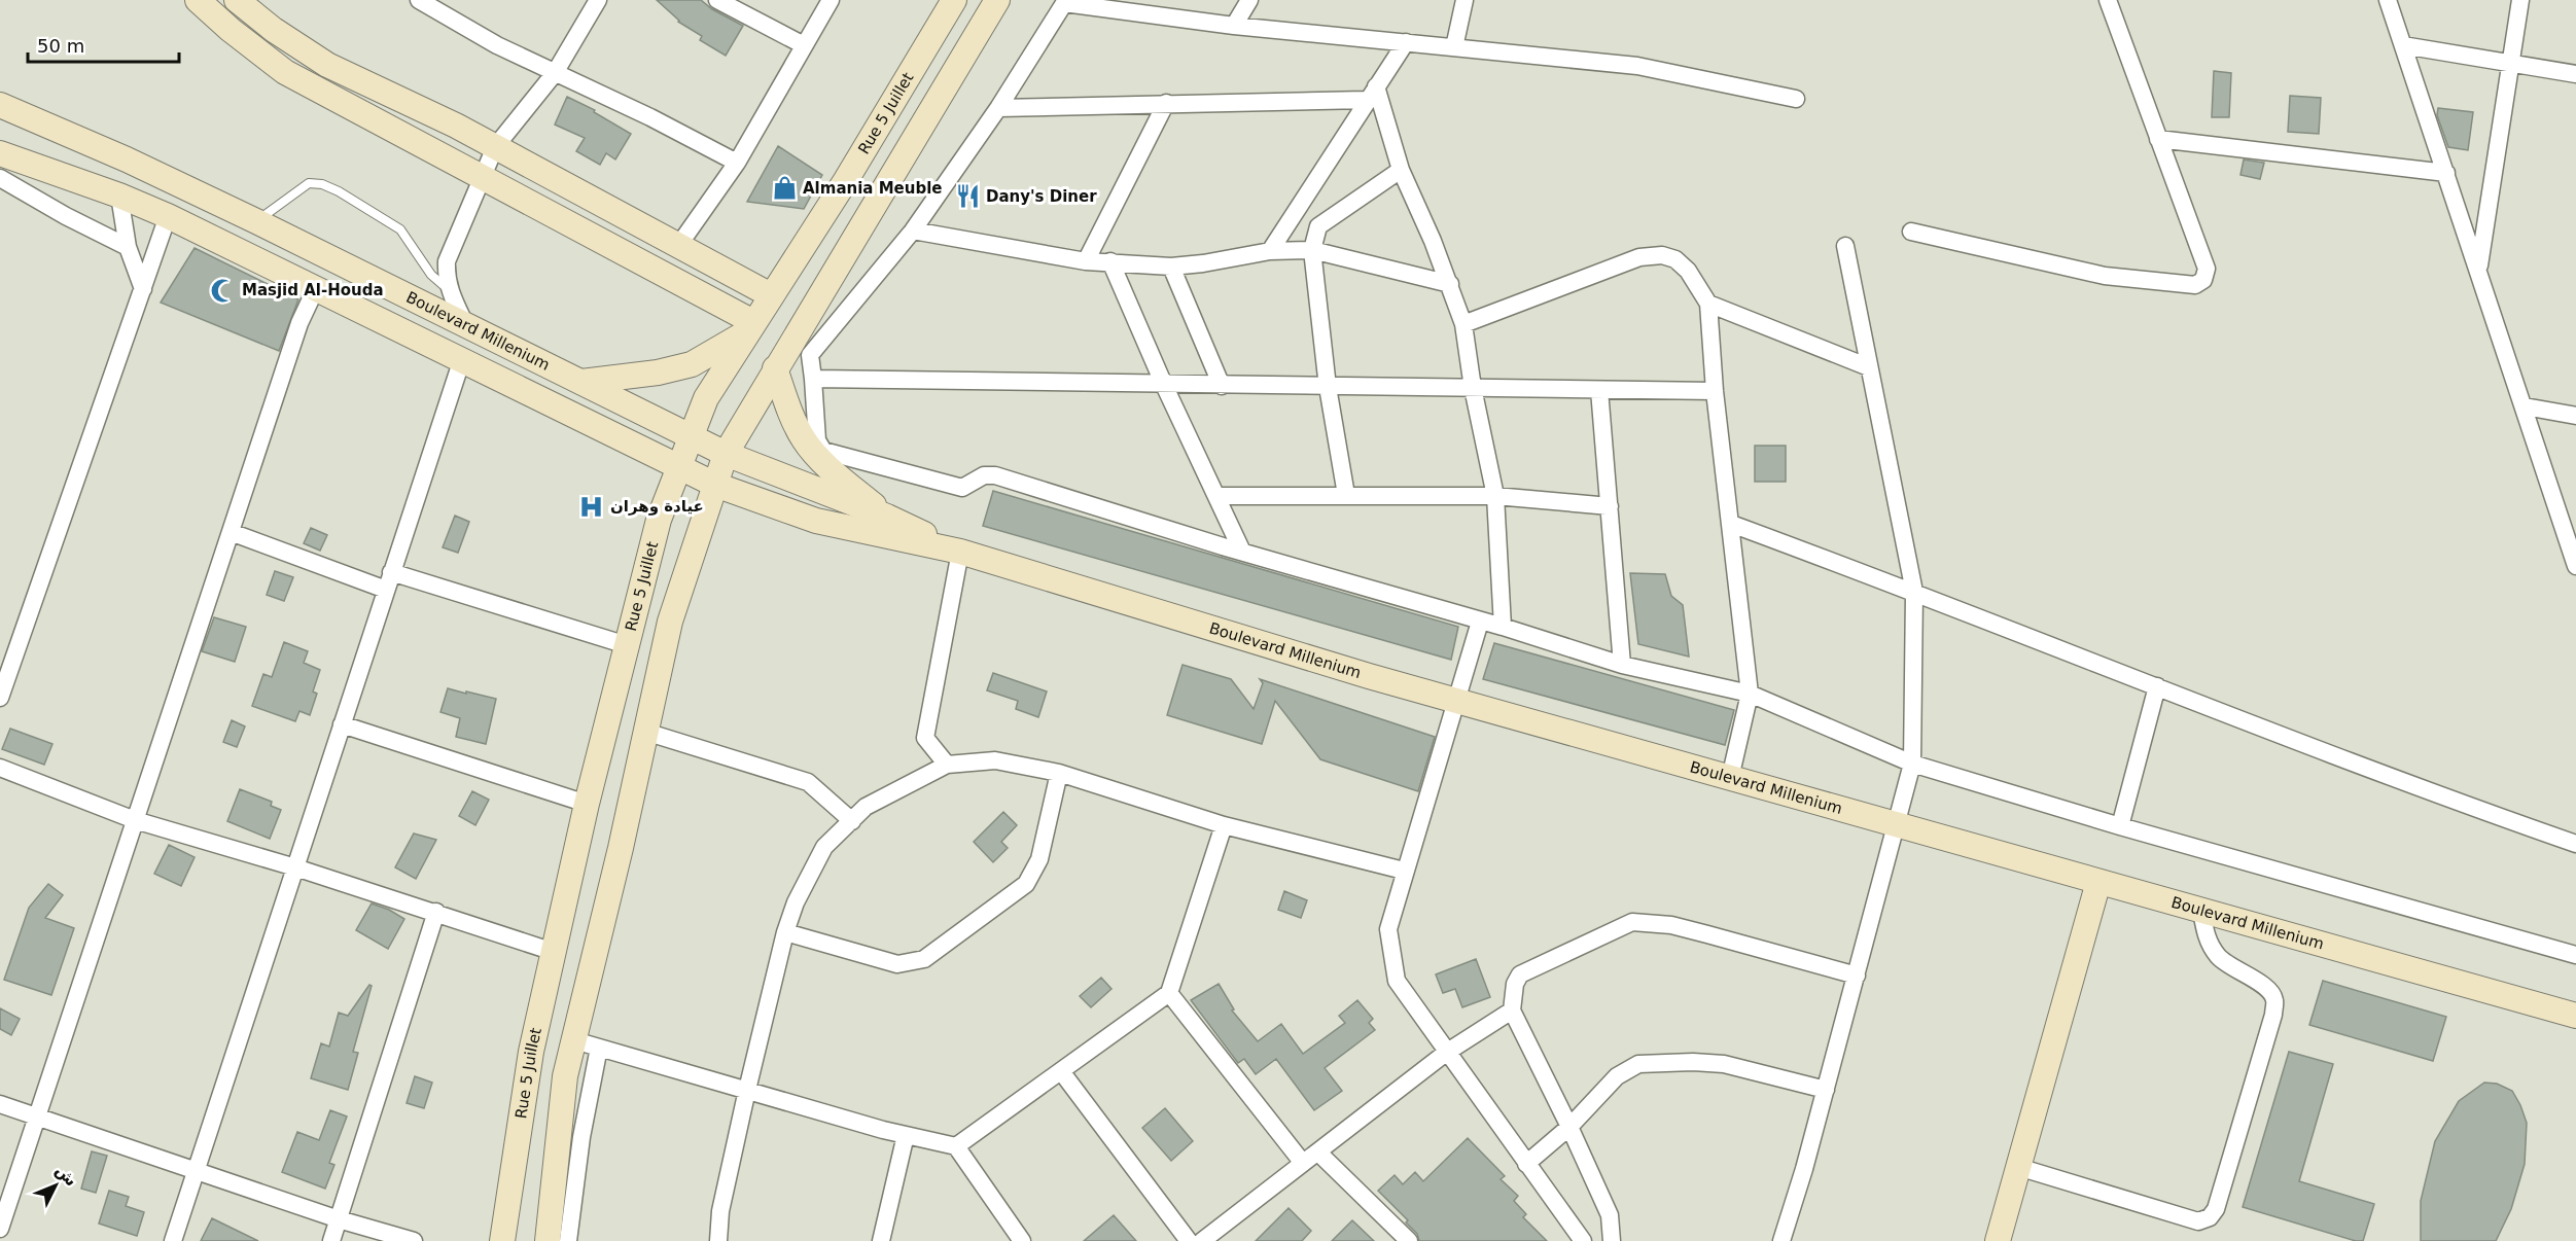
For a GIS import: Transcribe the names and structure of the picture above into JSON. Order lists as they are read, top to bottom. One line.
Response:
{"streets":{"main road":["Rue 5 Juillet","Boulevard Millenium"]},"crossings":[["Rue 5 Juillet","Boulevard Millenium"]],"places":{"shop":["Almania Meuble"],"restaurant":["Dany's Diner"],"mosque":["Masjid Al-Houda"],"hospital":["عيادة وهران"]},"scale_bar":"50 m","north":"top right"}
